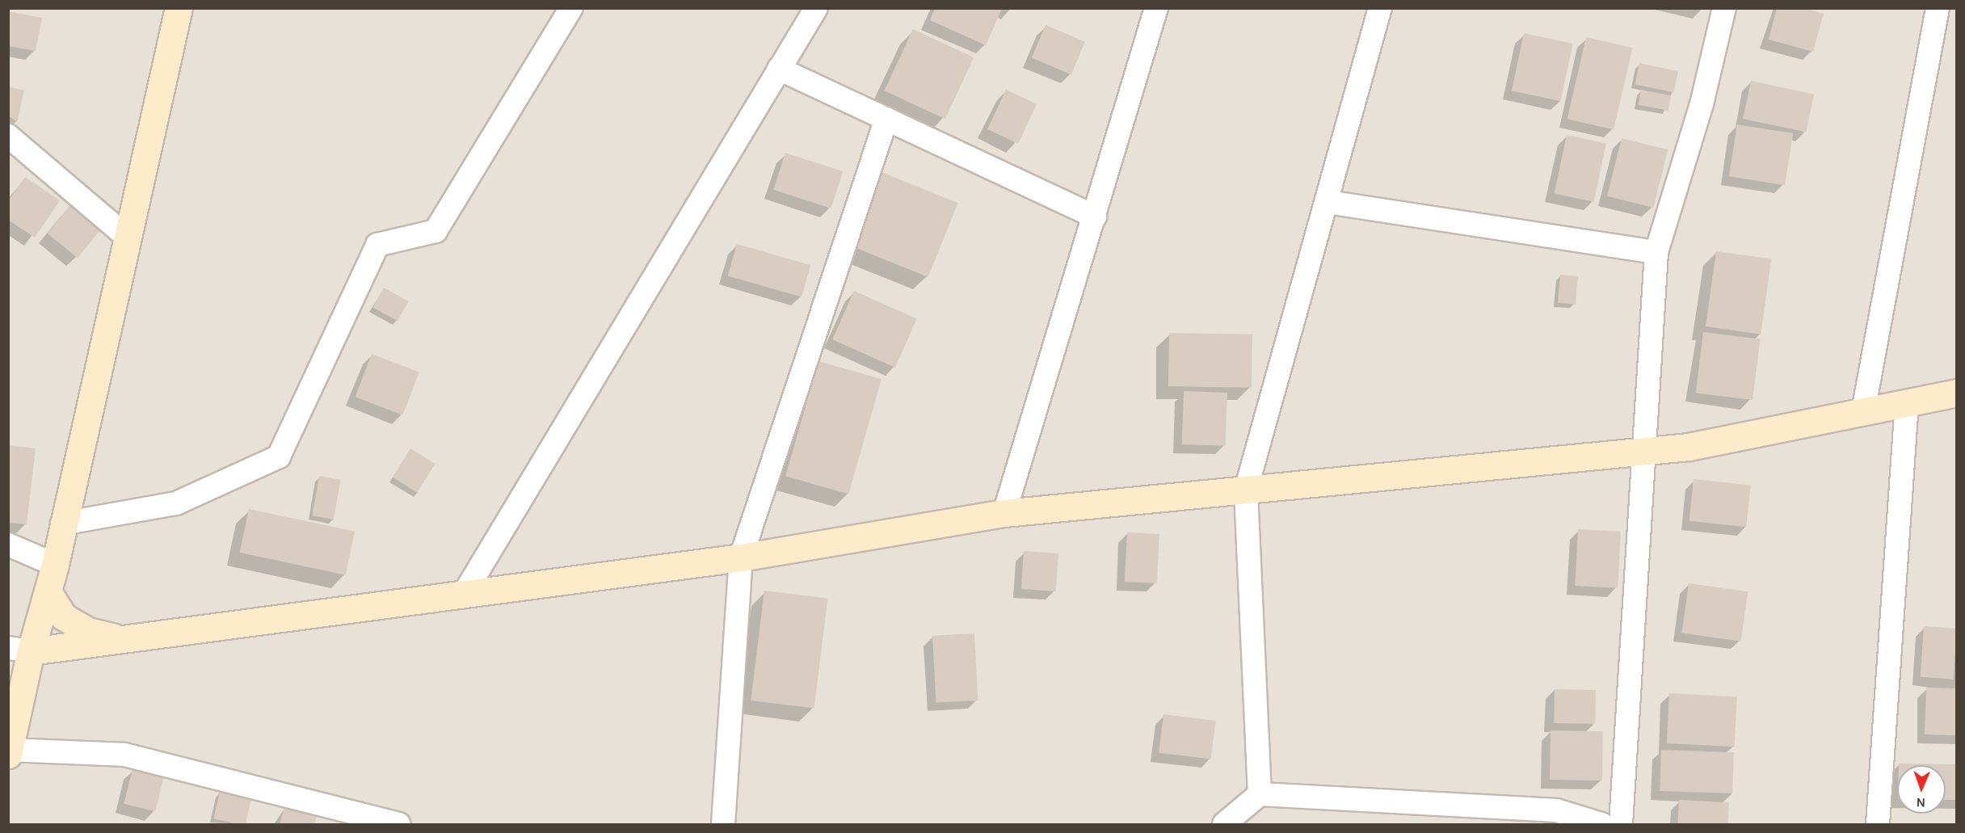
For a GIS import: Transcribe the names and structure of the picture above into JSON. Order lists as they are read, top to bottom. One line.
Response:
{"north":"bottom"}
